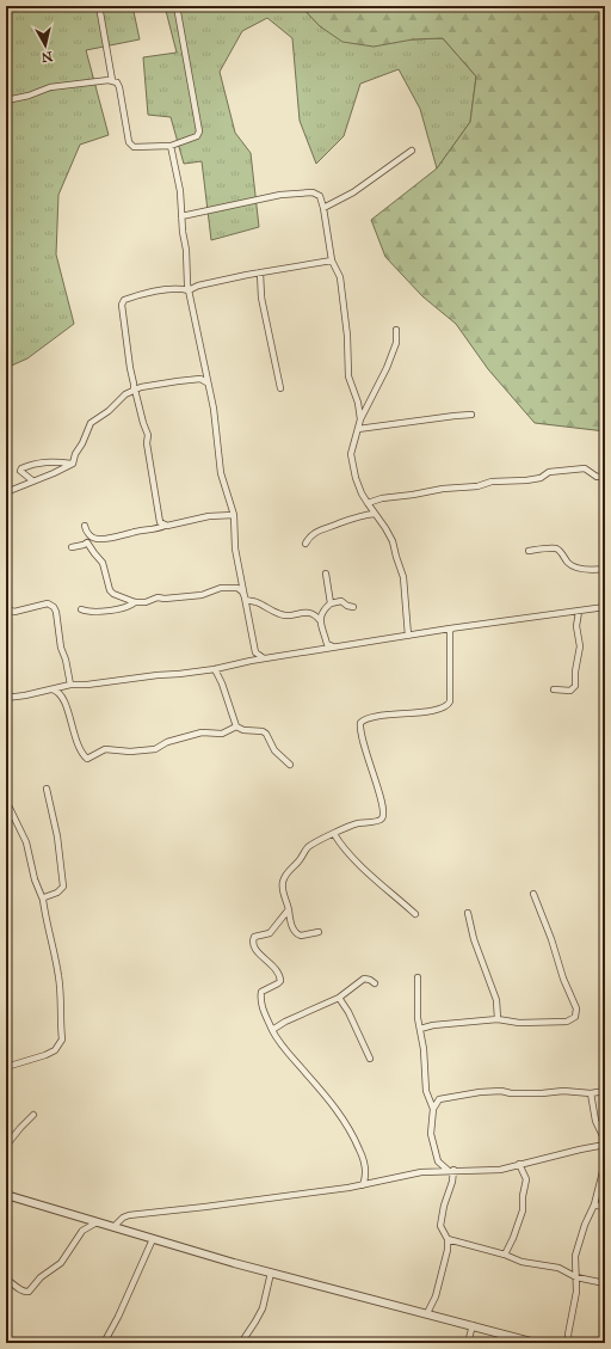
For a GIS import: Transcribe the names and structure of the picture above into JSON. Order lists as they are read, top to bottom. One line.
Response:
{"north":"bottom"}
